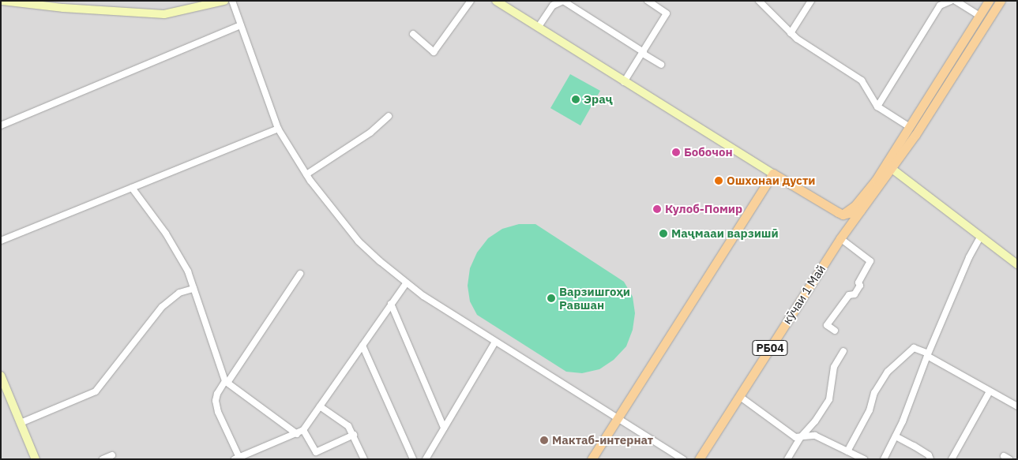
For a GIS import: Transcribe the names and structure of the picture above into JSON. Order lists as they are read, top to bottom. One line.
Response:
{"streets":{"main road":["кӯчаи 1 Май","РБ04"]},"crossings":[["кӯчаи 1 Май","РБ04"]],"places":["Эраҷ","Бобочон","Ошхонаи дусти","Кулоб-Помир","Маҷмааи варзишӣ","Варзишгоҳи Равшан","Мактаб-интернат"]}
